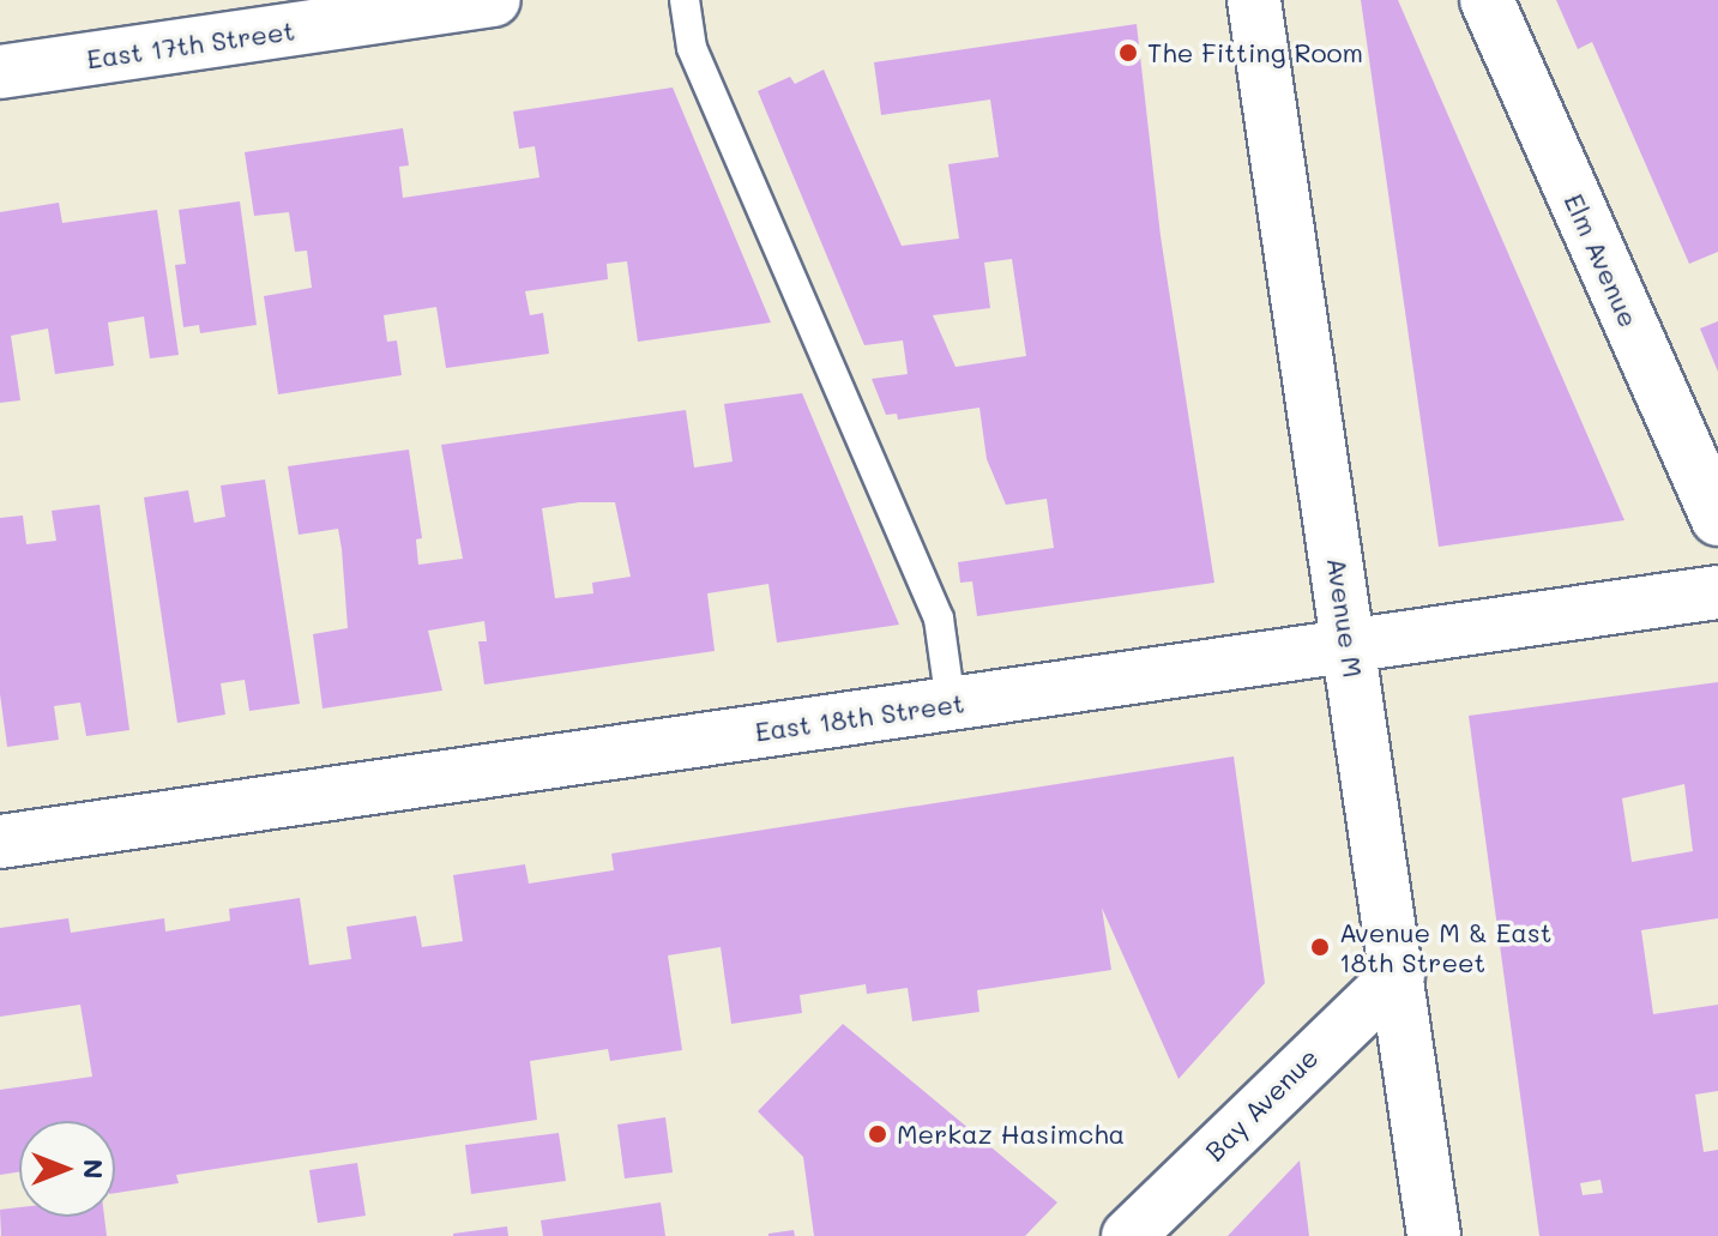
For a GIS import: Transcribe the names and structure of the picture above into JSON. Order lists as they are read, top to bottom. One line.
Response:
{"streets":{"street":["East 17th Street","Elm Avenue","Avenue M","East 18th Street","Bay Avenue"]},"crossings":[["Avenue M","East 18th Street"],["Avenue M","Bay Avenue"]],"places":["The Fitting Room","Avenue M & East 18th Street","Merkaz Hasimcha"],"north":"right"}
